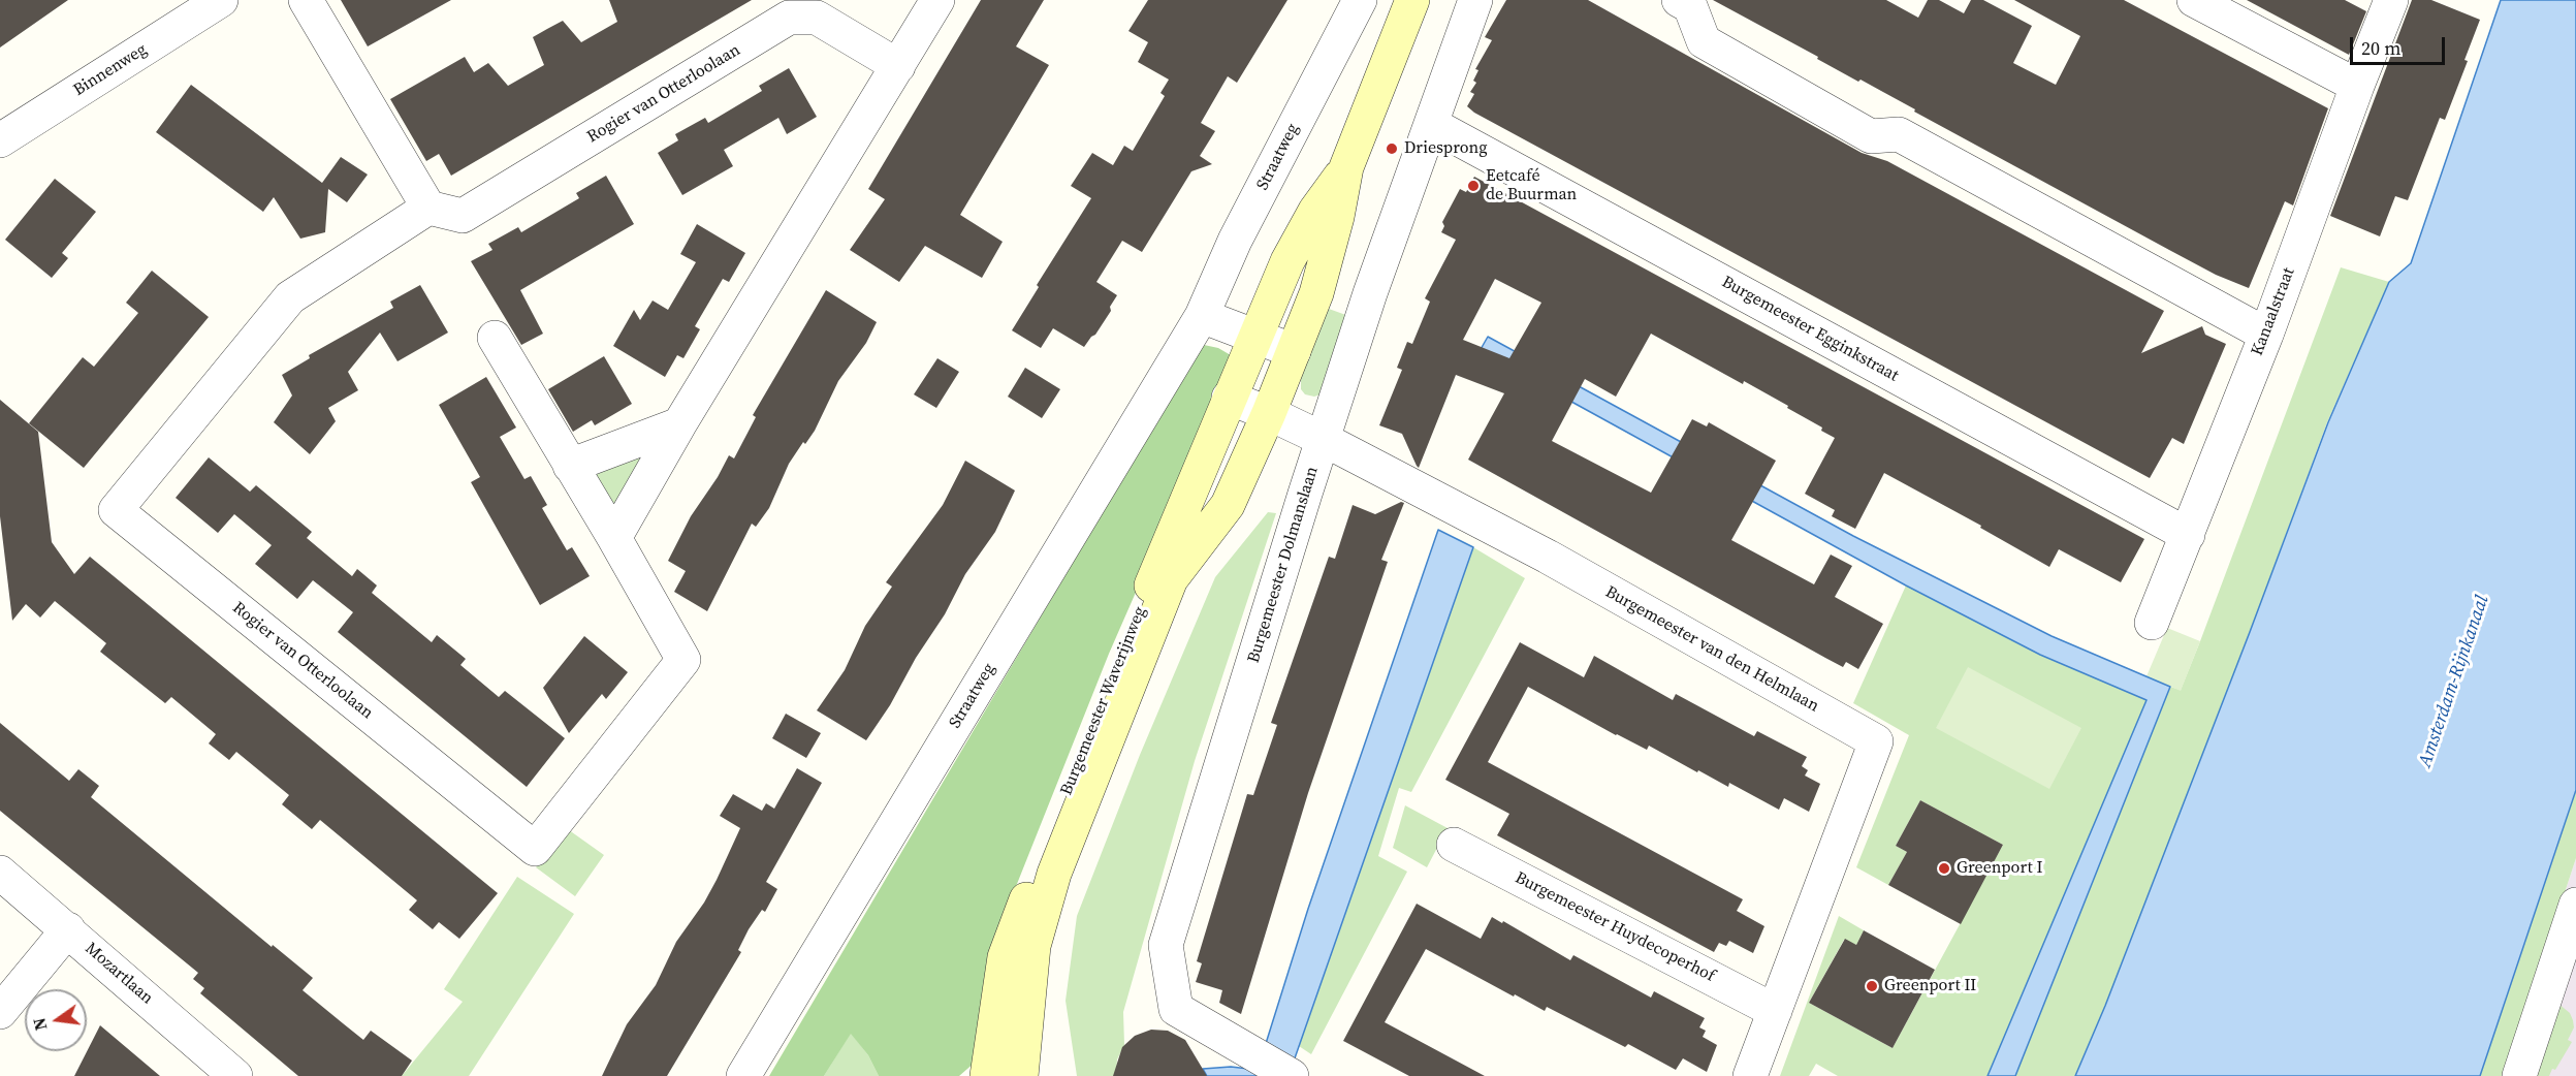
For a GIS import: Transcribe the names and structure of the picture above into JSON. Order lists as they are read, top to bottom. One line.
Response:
{"streets":{"main road":["Burgemeester Waverijnweg"],"street":["Binnenweg","Rogier van Otterloolaan","Straatweg","Kanaalstraat","Burgemeester Egginkstraat","Burgemeester Dolmanslaan","Burgemeester van den Helmlaan","Burgemeester Huydecoperhof","Mozartlaan"]},"crossings":[["Kanaalstraat","Burgemeester Egginkstraat"],["Burgemeester Egginkstraat","Burgemeester Dolmanslaan"],["Burgemeester Dolmanslaan","Burgemeester van den Helmlaan"],["Burgemeester van den Helmlaan","Burgemeester Waverijnweg"],["Burgemeester van den Helmlaan","Burgemeester Huydecoperhof"]],"water":["Amsterdam-Rijnkanaal"],"places":["Driesprong","Eetcafé de Buurman","Greenport I","Greenport II"],"scale_bar":"20 m","north":"left"}
